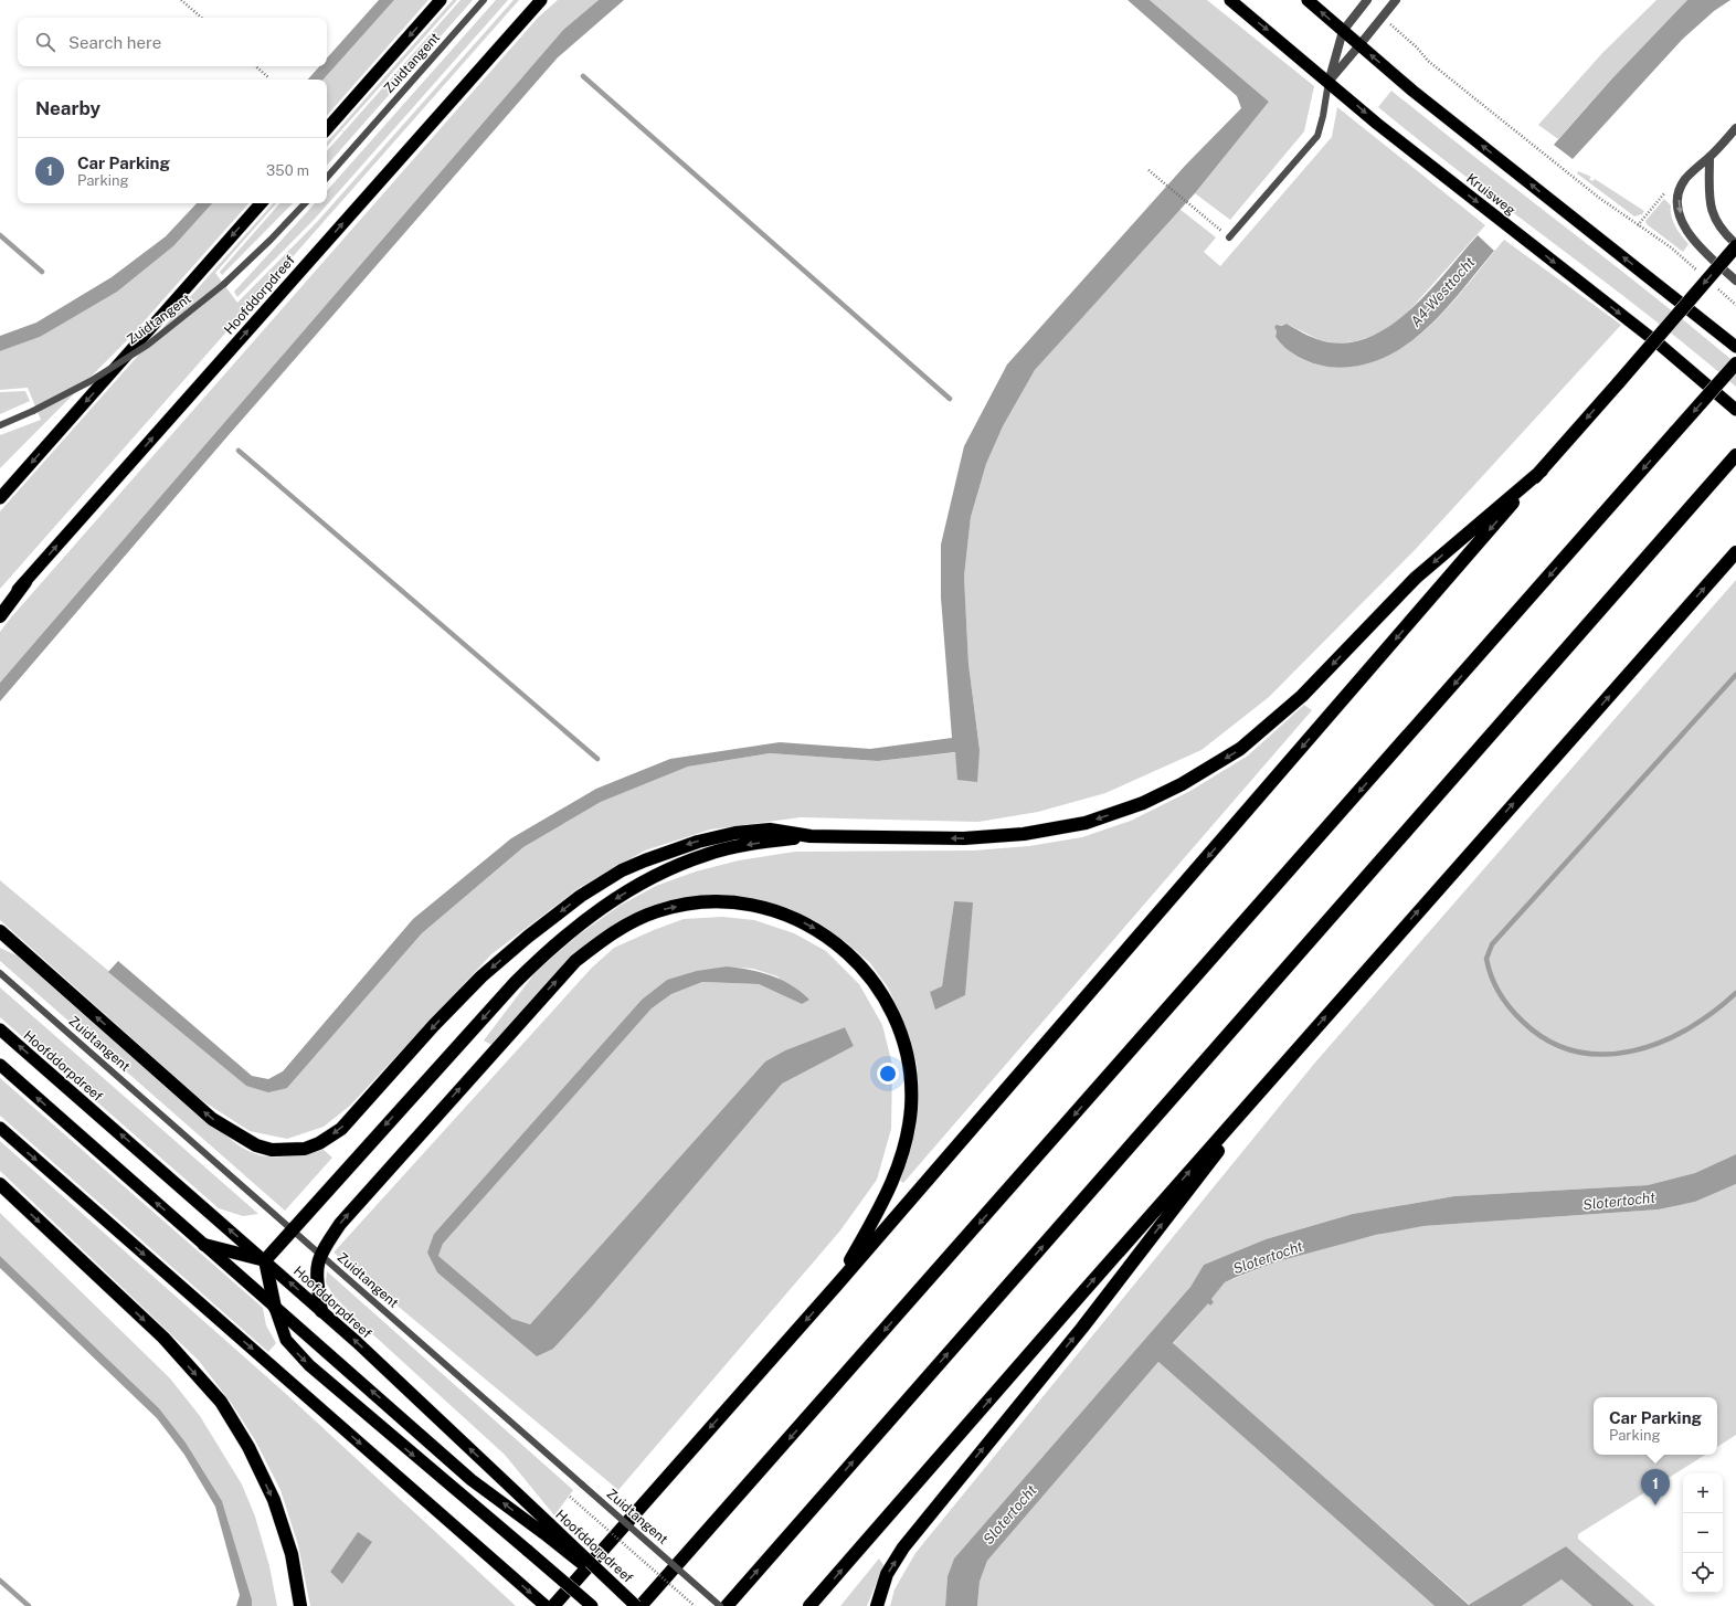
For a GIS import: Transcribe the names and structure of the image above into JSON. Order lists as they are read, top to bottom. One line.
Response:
{"streets":{"highway":["Kruisweg","Hoofddorpdreef"],"lane":["Zuidtangent"]},"water":["A4-Westtocht","Slotertocht"],"page":{"search":"Search here","heading":"Nearby","list":[{"mark":"1","name":"Car Parking","note":"Parking","value":"350 m"}],"popup":["Car Parking","Parking"],"pins":"1","map_buttons":["+","−"]}}
